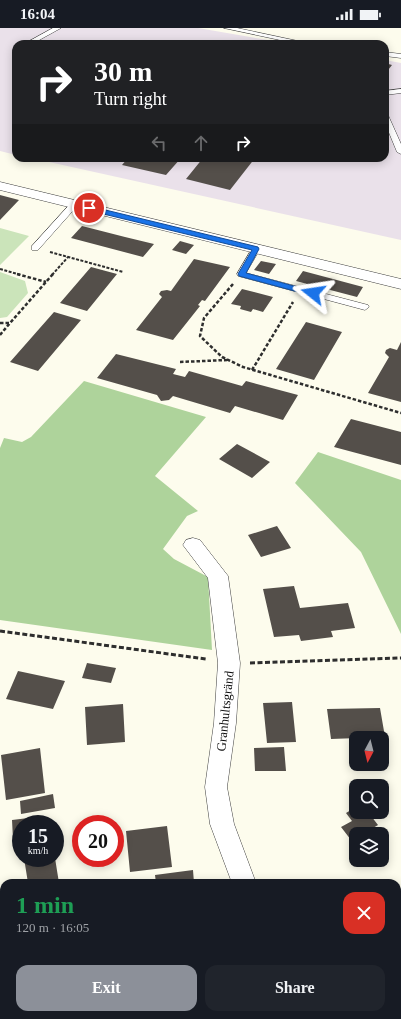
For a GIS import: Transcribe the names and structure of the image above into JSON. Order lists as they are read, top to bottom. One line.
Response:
{"streets":{"street":["Granhultsgränd"]},"north":"bottom","page":{"status":"16:04","turn":["30 m","Turn right"],"speed":"15 km/h","limit":"20","heading":["1 min","120 m · 16:05"],"buttons":["Exit","Share"]}}
